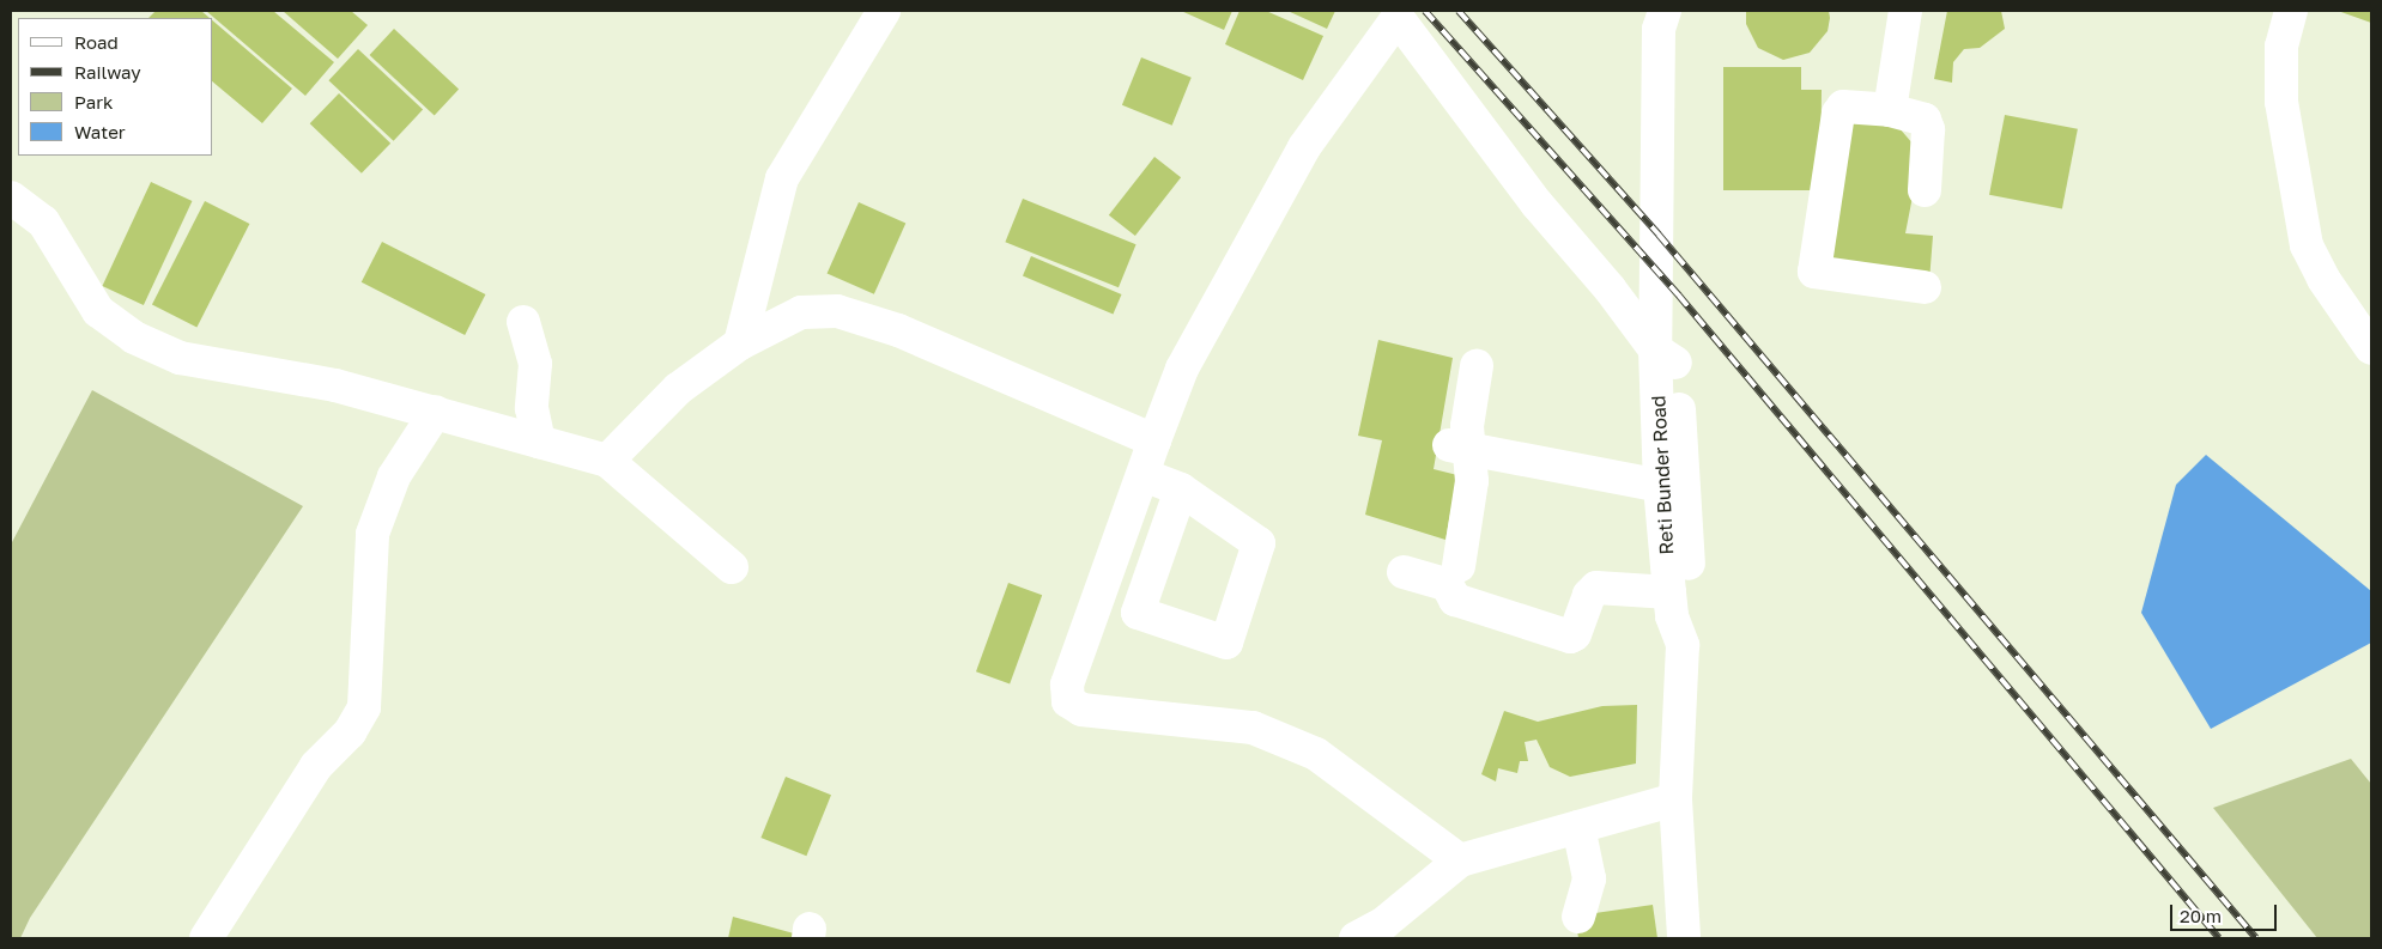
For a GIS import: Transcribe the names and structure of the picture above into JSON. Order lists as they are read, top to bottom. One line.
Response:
{"streets":{"street":["Reti Bunder Road"]},"legend":["Road","Railway","Park","Water"],"scale_bar":"20 m"}
